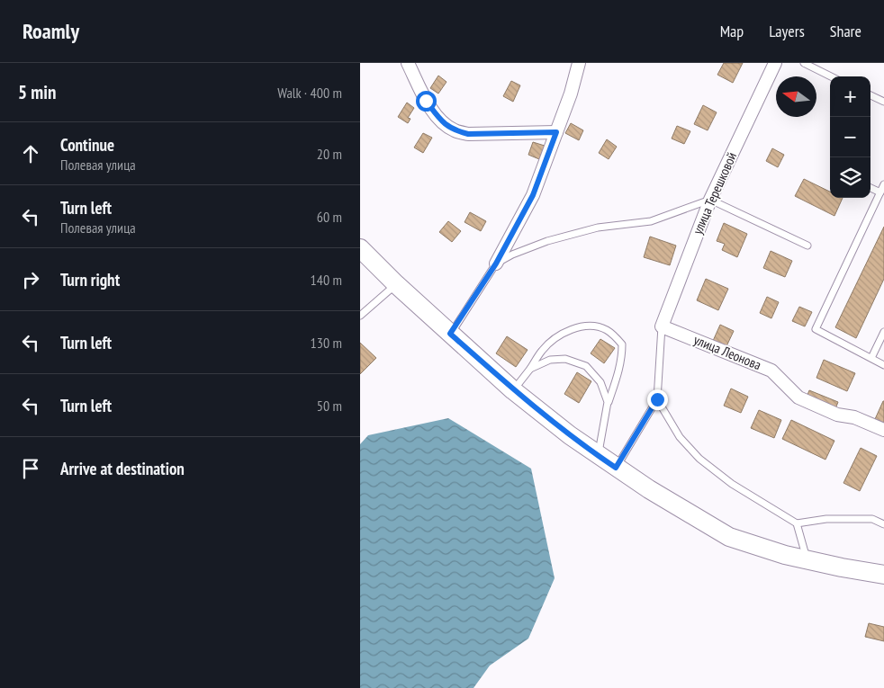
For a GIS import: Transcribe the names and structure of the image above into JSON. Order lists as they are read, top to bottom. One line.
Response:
{"streets":{"street":["улица Терешковой","улица Леонова"]},"crossings":[["улица Терешковой","улица Леонова"]],"north":"left","page":{"header":"Roamly","nav":["Map","Layers","Share"],"heading":["5 min","Walk · 400 m"],"map_buttons":["+","−"],"list":[["Continue","Полевая улица","20 m"],["Turn left","Полевая улица","60 m"],["Turn right","140 m"],["Turn left","130 m"],["Turn left","50 m"],"Arrive at destination"]}}
